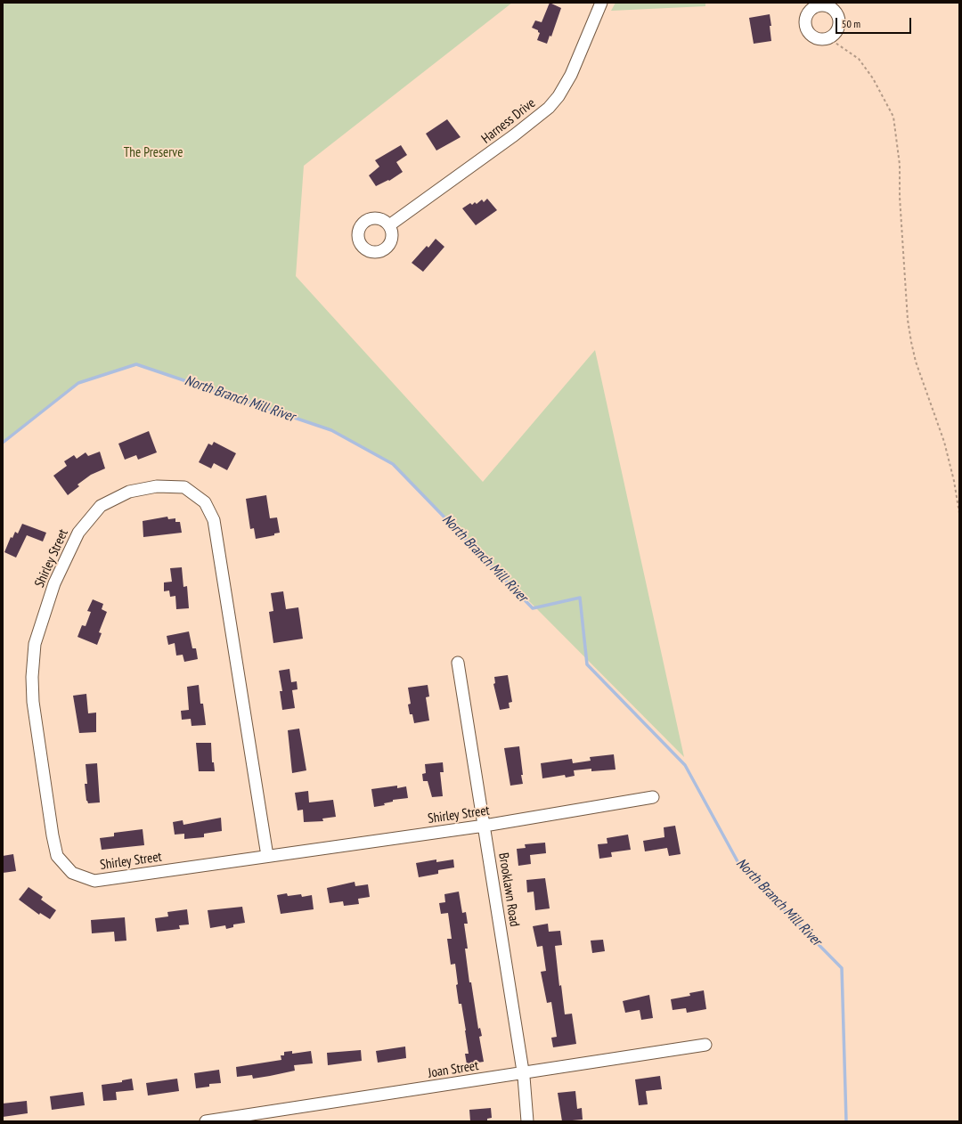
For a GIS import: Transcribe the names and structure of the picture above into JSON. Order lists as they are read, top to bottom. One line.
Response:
{"streets":{"street":["Harness Drive","Shirley Street","Brooklawn Road","Joan Street"]},"crossings":[["Shirley Street","Brooklawn Road"],["Brooklawn Road","Joan Street"]],"water":["North Branch Mill River"],"parks":["The Preserve"],"scale_bar":"50 m"}
